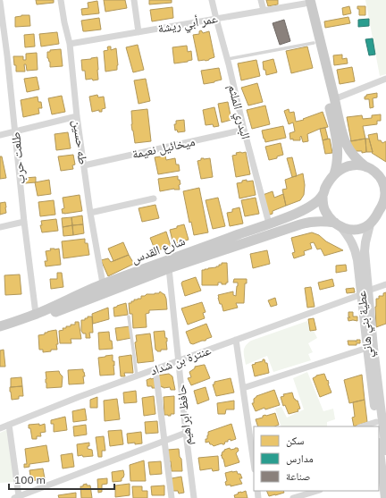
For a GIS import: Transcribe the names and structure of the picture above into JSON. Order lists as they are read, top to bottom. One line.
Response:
{"streets":{"main road":["شارع القدس","عطية بني هاني"],"street":["عمر أبي ريشة","البدري الملثم","طه حسين","ميخائيل نعيمة","طلعت حرب","عنترة بن شداد","حافظ ابراهيم"]},"crossings":[["عمر أبي ريشة","البدري الملثم"],["عمر أبي ريشة","طه حسين"],["البدري الملثم","ميخائيل نعيمة"],["البدري الملثم","شارع القدس"],["طه حسين","ميخائيل نعيمة"],["طه حسين","شارع القدس"],["طلعت حرب","شارع القدس"],["شارع القدس","عطية بني هاني"],["عطية بني هاني","عنترة بن شداد"],["عنترة بن شداد","حافظ ابراهيم"]],"legend":["سكن","مدارس","صناعة"],"scale_bar":"100 m"}
